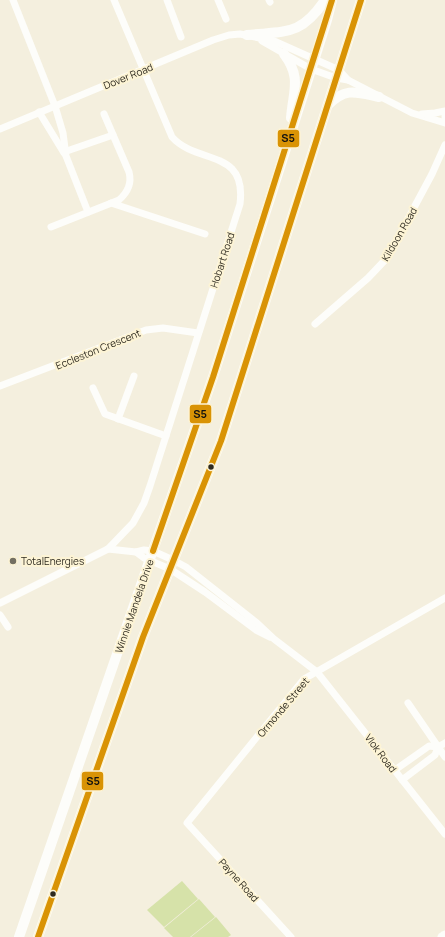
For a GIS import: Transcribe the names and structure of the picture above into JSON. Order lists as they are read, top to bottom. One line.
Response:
{"streets":{"main road":["Winnie Mandela Drive"],"street":["Dover Road","Kildoon Road","Hobart Road","Eccleston Crescent","Ormonde Street","Vlok Road","Payne Road"]},"crossings":[["Dover Road","Hobart Road"],["Dover Road","Winnie Mandela Drive"],["Hobart Road","Eccleston Crescent"],["Winnie Mandela Drive","Vlok Road"],["Ormonde Street","Vlok Road"],["Ormonde Street","Payne Road"]],"places":["TotalEnergies"],"lines":["transit line S5"]}
